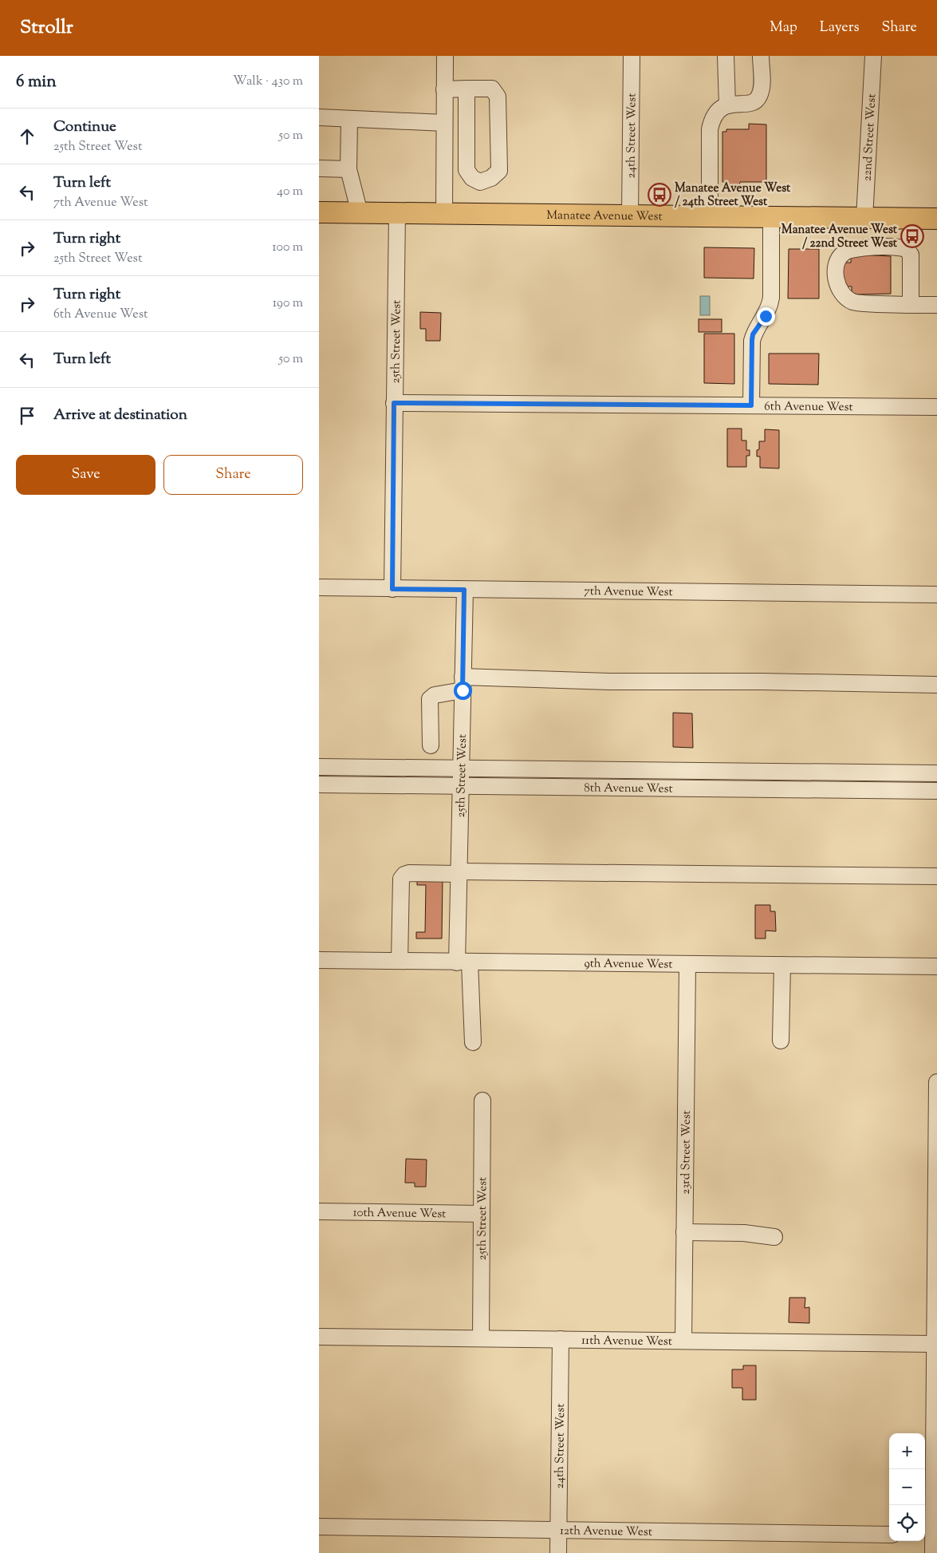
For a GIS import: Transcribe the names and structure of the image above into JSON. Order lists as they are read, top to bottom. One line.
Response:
{"streets":{"main road":["Manatee Avenue West"],"street":["24th Street West","22nd Street West","25th Street West","6th Avenue West","7th Avenue West","8th Avenue West","9th Avenue West","23rd Street West","10th Avenue West","11th Avenue West","12th Avenue West"]},"crossings":[["24th Street West","Manatee Avenue West"],["24th Street West","11th Avenue West"],["24th Street West","12th Avenue West"],["22nd Street West","Manatee Avenue West"],["Manatee Avenue West","25th Street West"],["25th Street West","6th Avenue West"],["25th Street West","7th Avenue West"],["25th Street West","8th Avenue West"],["25th Street West","9th Avenue West"],["25th Street West","10th Avenue West"],["25th Street West","11th Avenue West"],["9th Avenue West","23rd Street West"],["23rd Street West","11th Avenue West"]],"places":{"bus stop":["Manatee Avenue West / 24th Street West","Manatee Avenue West / 22nd Street West"]},"page":{"header":"Strollr","nav":["Map","Layers","Share"],"heading":["6 min","Walk · 430 m"],"list":[["Continue","25th Street West","50 m"],["Turn left","7th Avenue West","40 m"],["Turn right","25th Street West","100 m"],["Turn right","6th Avenue West","190 m"],["Turn left","50 m"],"Arrive at destination"],"buttons":["Save","Share"],"map_buttons":["+","−"]}}
